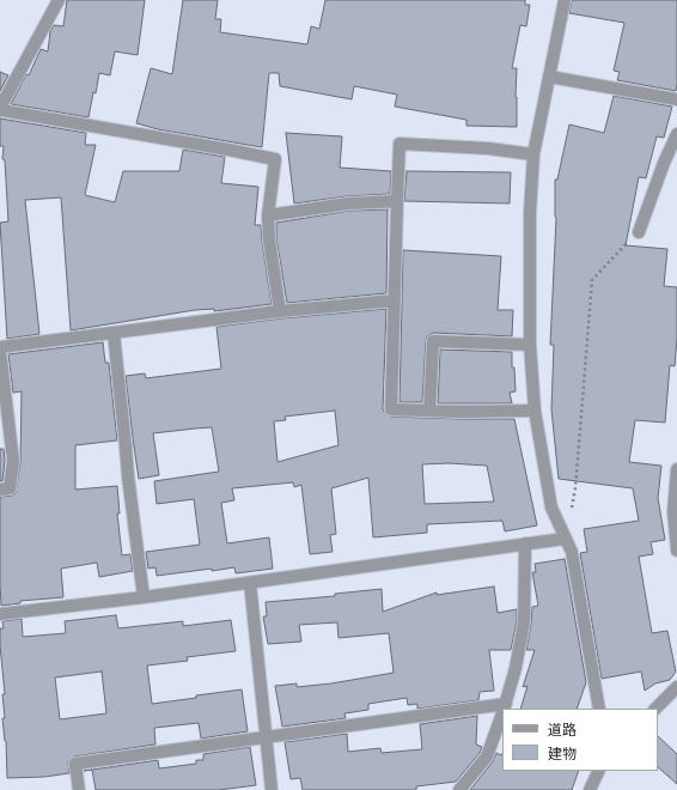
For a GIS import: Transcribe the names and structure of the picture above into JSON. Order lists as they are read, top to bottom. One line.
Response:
{"legend":["道路","建物"]}
